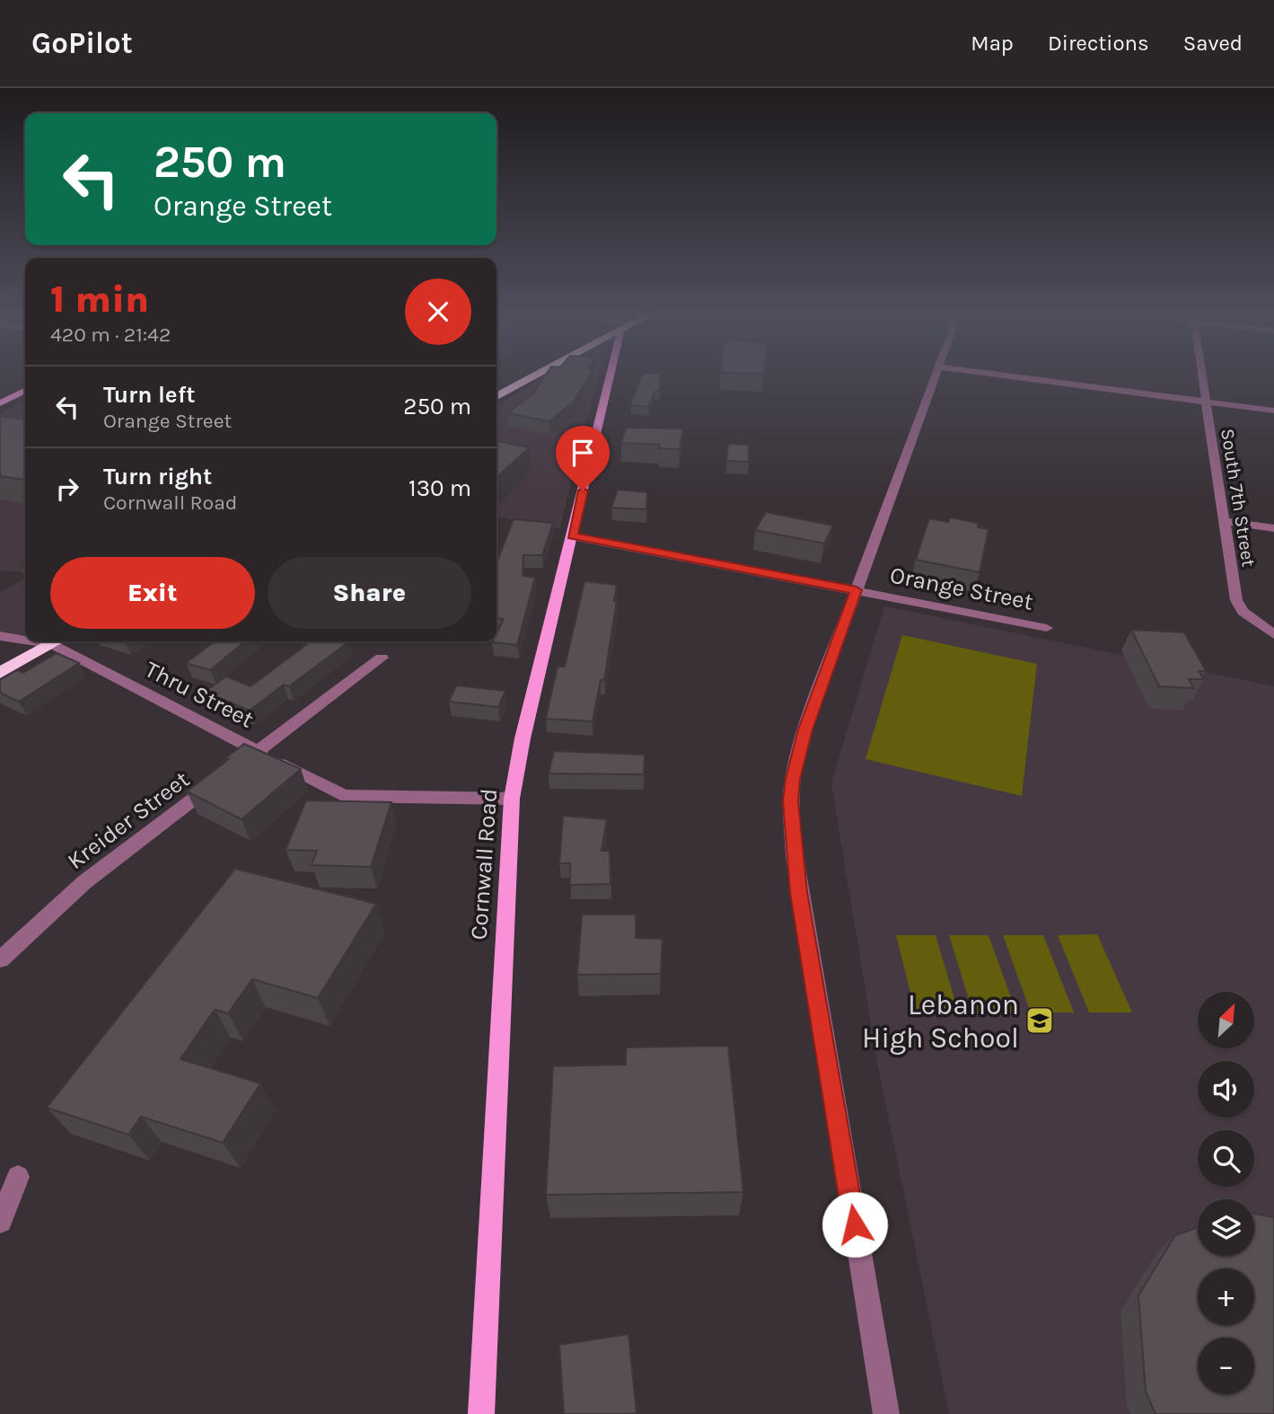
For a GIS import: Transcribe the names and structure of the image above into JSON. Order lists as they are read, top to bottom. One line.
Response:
{"streets":{"main road":["Cornwall Road"],"street":["South 7th Street","Orange Street","Thru Street","Kreider Street"]},"crossings":[["Orange Street","Cornwall Road"],["Thru Street","Cornwall Road"]],"places":{"school or university":["Lebanon High School"]},"north":"top right","page":{"header":"GoPilot","nav":["Map","Directions","Saved"],"turn":["250 m","Orange Street"],"heading":["1 min","420 m · 21:42"],"list":[{"name":"Turn left","note":"Orange Street","value":"250 m"},{"name":"Turn right","note":"Cornwall Road","value":"130 m"}],"buttons":["Exit","Share"],"map_buttons":["+","−"]}}
